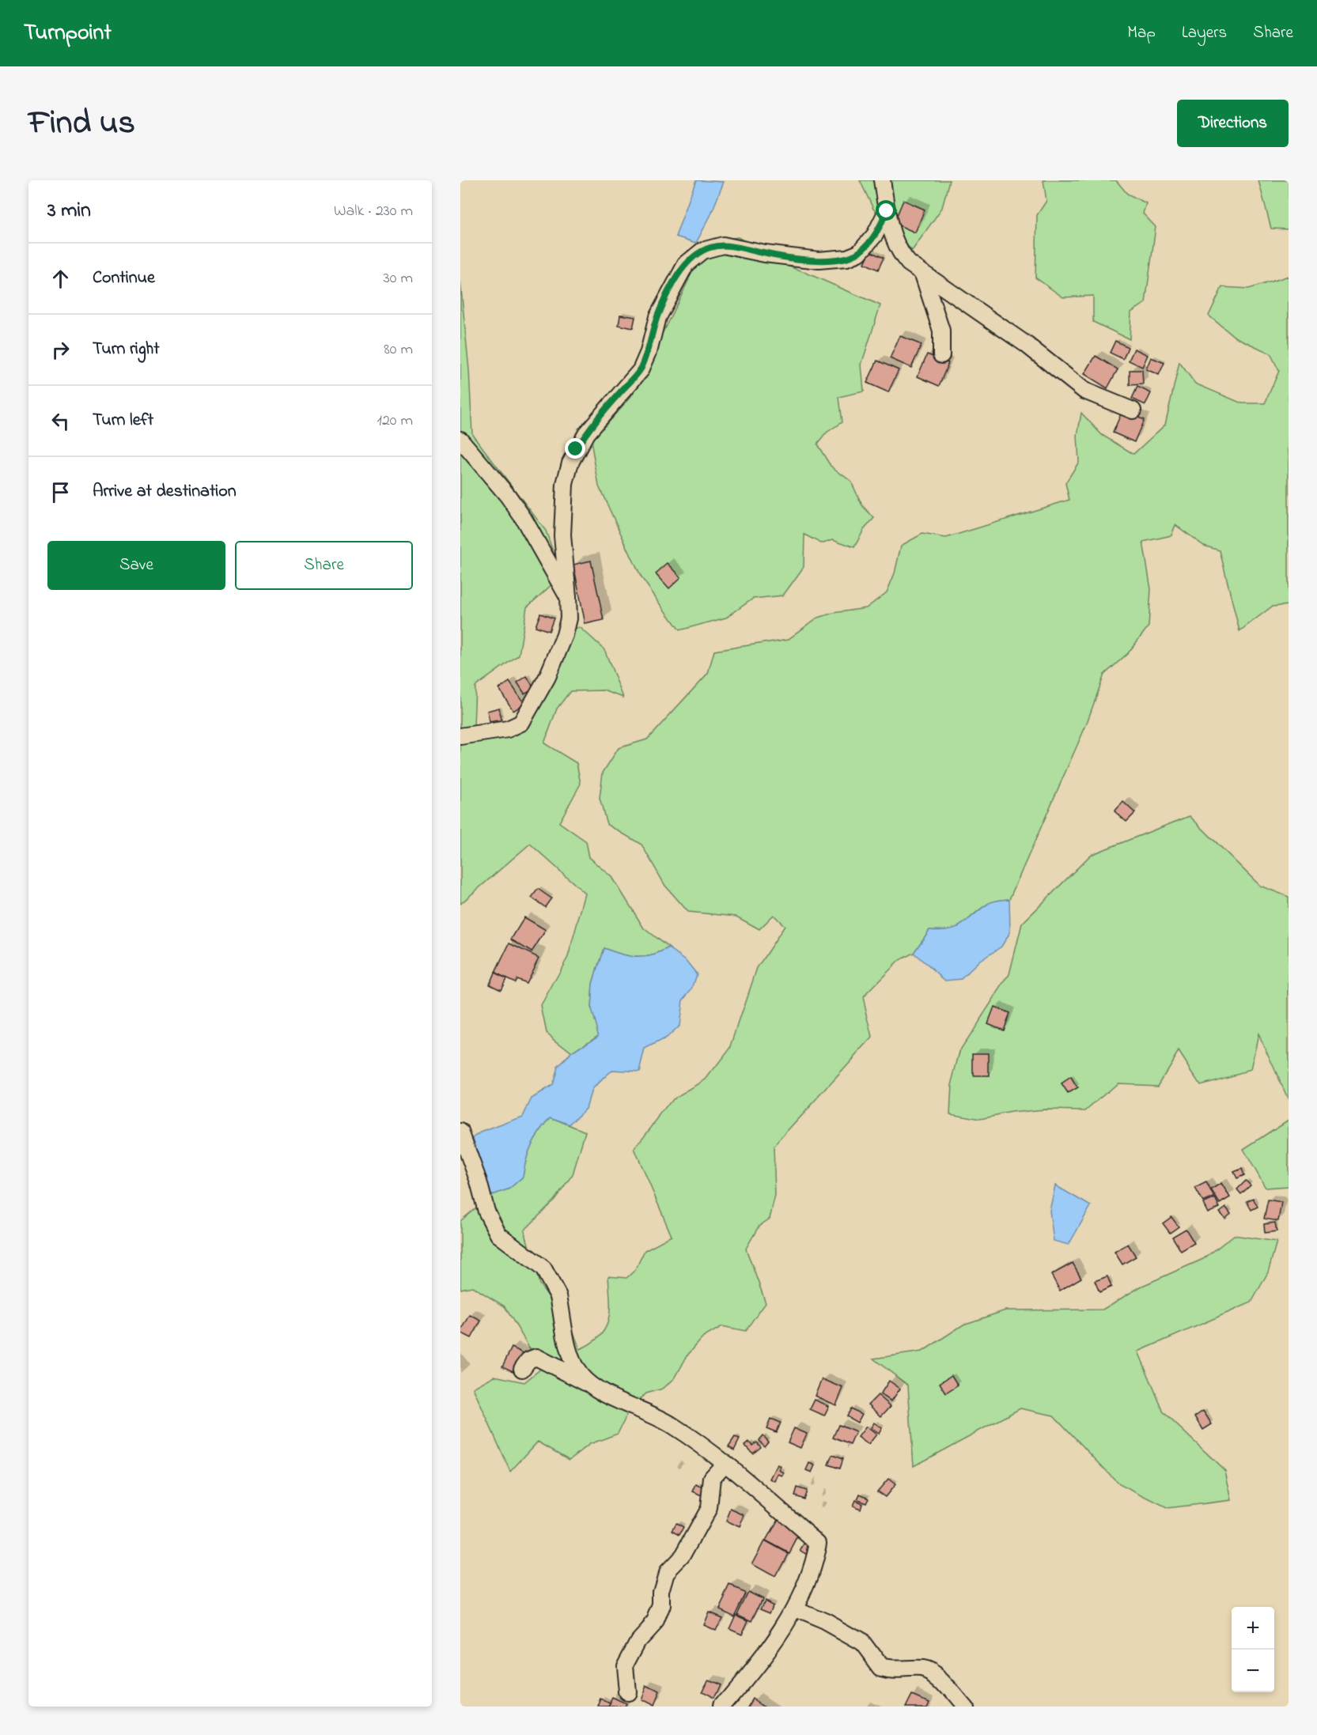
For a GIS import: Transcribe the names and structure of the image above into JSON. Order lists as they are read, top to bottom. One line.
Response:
{"page":{"header":"Turnpoint","nav":["Map","Layers","Share"],"title":"Find us","buttons":["Directions",["Save","Share"]],"heading":["3 min","Walk · 230 m"],"list":[["Continue","30 m"],["Turn right","80 m"],["Turn left","120 m"],"Arrive at destination"],"map_buttons":["+","−"]}}
